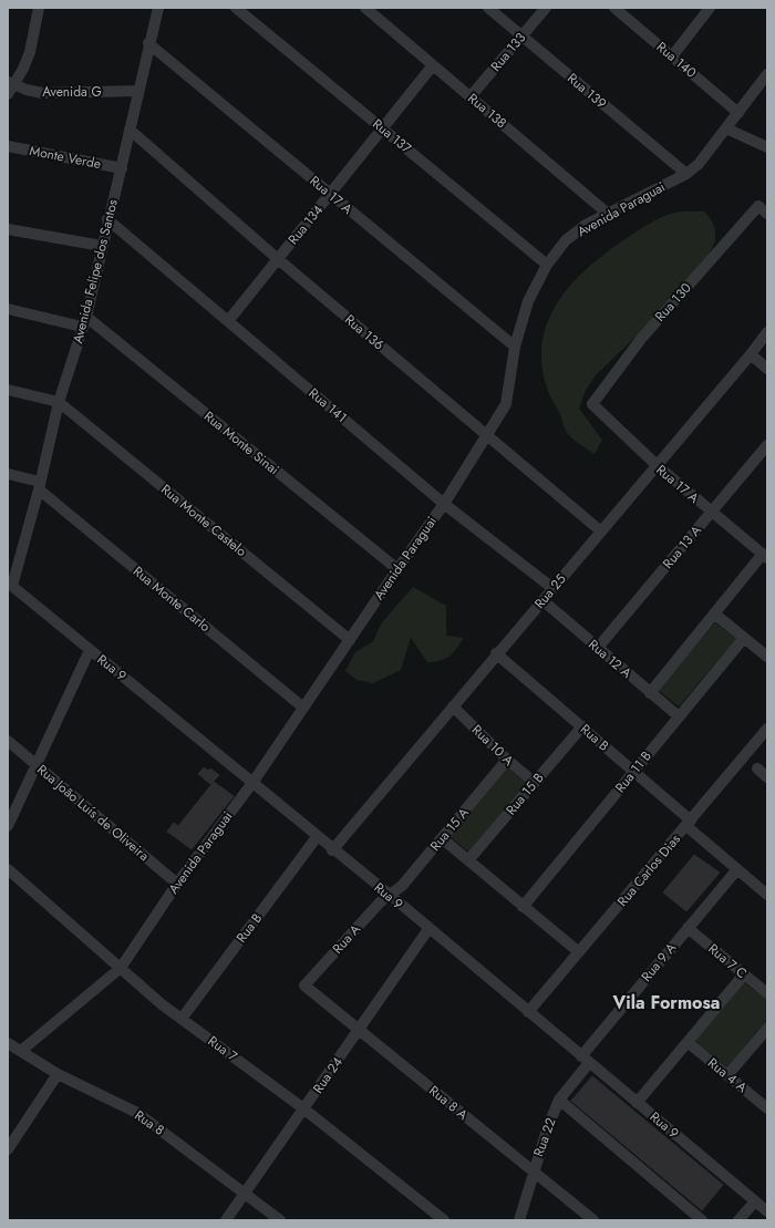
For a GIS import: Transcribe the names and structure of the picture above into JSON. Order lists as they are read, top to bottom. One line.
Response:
{"streets":{"street":["Rua 133","Rua 140","Rua 139","Avenida G","Rua 138","Rua 137","Monte Verde","Rua 17 A","Avenida Paraguai","Rua 134","Avenida Felipe dos Santos","Rua 130","Rua 136","Rua 141","Rua Monte Sinai","Rua Monte Castelo","Rua 13 A","Rua 25","Rua Monte Carlo","Rua 12 A","Rua 9","Rua B","Rua 10 A","Rua 11 B","Rua 15 B","Rua João Luís de Oliveira","Rua 15 A","Rua Carlos Dias","Rua A","Rua 7 C","Rua 9 A","Rua 7","Rua 24","Rua 4 A","Rua 8 A","Rua 8","Rua 22"]},"crossings":[["Rua 133","Rua 139"],["Rua 133","Rua 138"],["Rua 140","Avenida Paraguai"],["Rua 139","Avenida Paraguai"],["Avenida G","Avenida Felipe dos Santos"],["Rua 138","Avenida Paraguai"],["Rua 138","Rua 134"],["Rua 137","Avenida Paraguai"],["Rua 137","Rua 134"],["Monte Verde","Avenida Felipe dos Santos"],["Rua 17 A","Avenida Paraguai"],["Rua 17 A","Rua 134"],["Rua 17 A","Avenida Felipe dos Santos"],["Rua 17 A","Rua 130"],["Rua 17 A","Rua 13 A"],["Rua 17 A","Rua 25"],["Avenida Paraguai","Rua 136"],["Avenida Paraguai","Rua 141"],["Avenida Paraguai","Rua Monte Sinai"],["Avenida Paraguai","Rua Monte Castelo"],["Avenida Paraguai","Rua Monte Carlo"],["Avenida Paraguai","Rua 9"],["Avenida Paraguai","Rua João Luís de Oliveira"],["Avenida Paraguai","Rua 7"],["Avenida Paraguai","Rua 8"],["Rua 134","Rua 136"],["Rua 134","Rua 141"],["Avenida Felipe dos Santos","Rua 136"],["Avenida Felipe dos Santos","Rua 141"],["Avenida Felipe dos Santos","Rua Monte Sinai"],["Avenida Felipe dos Santos","Rua Monte Castelo"],["Avenida Felipe dos Santos","Rua Monte Carlo"],["Avenida Felipe dos Santos","Rua 9"],["Rua 136","Rua 25"],["Rua 141","Rua 25"],["Rua 13 A","Rua 12 A"],["Rua 25","Rua 12 A"],["Rua 25","Rua 9"],["Rua 25","Rua B"],["Rua 25","Rua 10 A"],["Rua 12 A","Rua 11 B"],["Rua 9","Rua B"],["Rua 9","Rua 15 A"],["Rua 9","Rua Carlos Dias"],["Rua 9","Rua A"],["Rua 9","Rua 9 A"],["Rua 9","Rua 24"],["Rua 9","Rua 22"],["Rua B","Rua 11 B"],["Rua B","Rua 15 B"],["Rua B","Rua Carlos Dias"],["Rua B","Rua 9 A"],["Rua B","Rua 7"],["Rua 10 A","Rua 15 B"],["Rua 10 A","Rua 15 A"],["Rua 15 A","Rua A"],["Rua A","Rua 8 A"],["Rua 7 C","Rua 9 A"],["Rua 9 A","Rua 22"],["Rua 7","Rua 24"],["Rua 24","Rua 8 A"],["Rua 24","Rua 8"],["Rua 8 A","Rua 22"]],"districts":["Vila Formosa"]}
